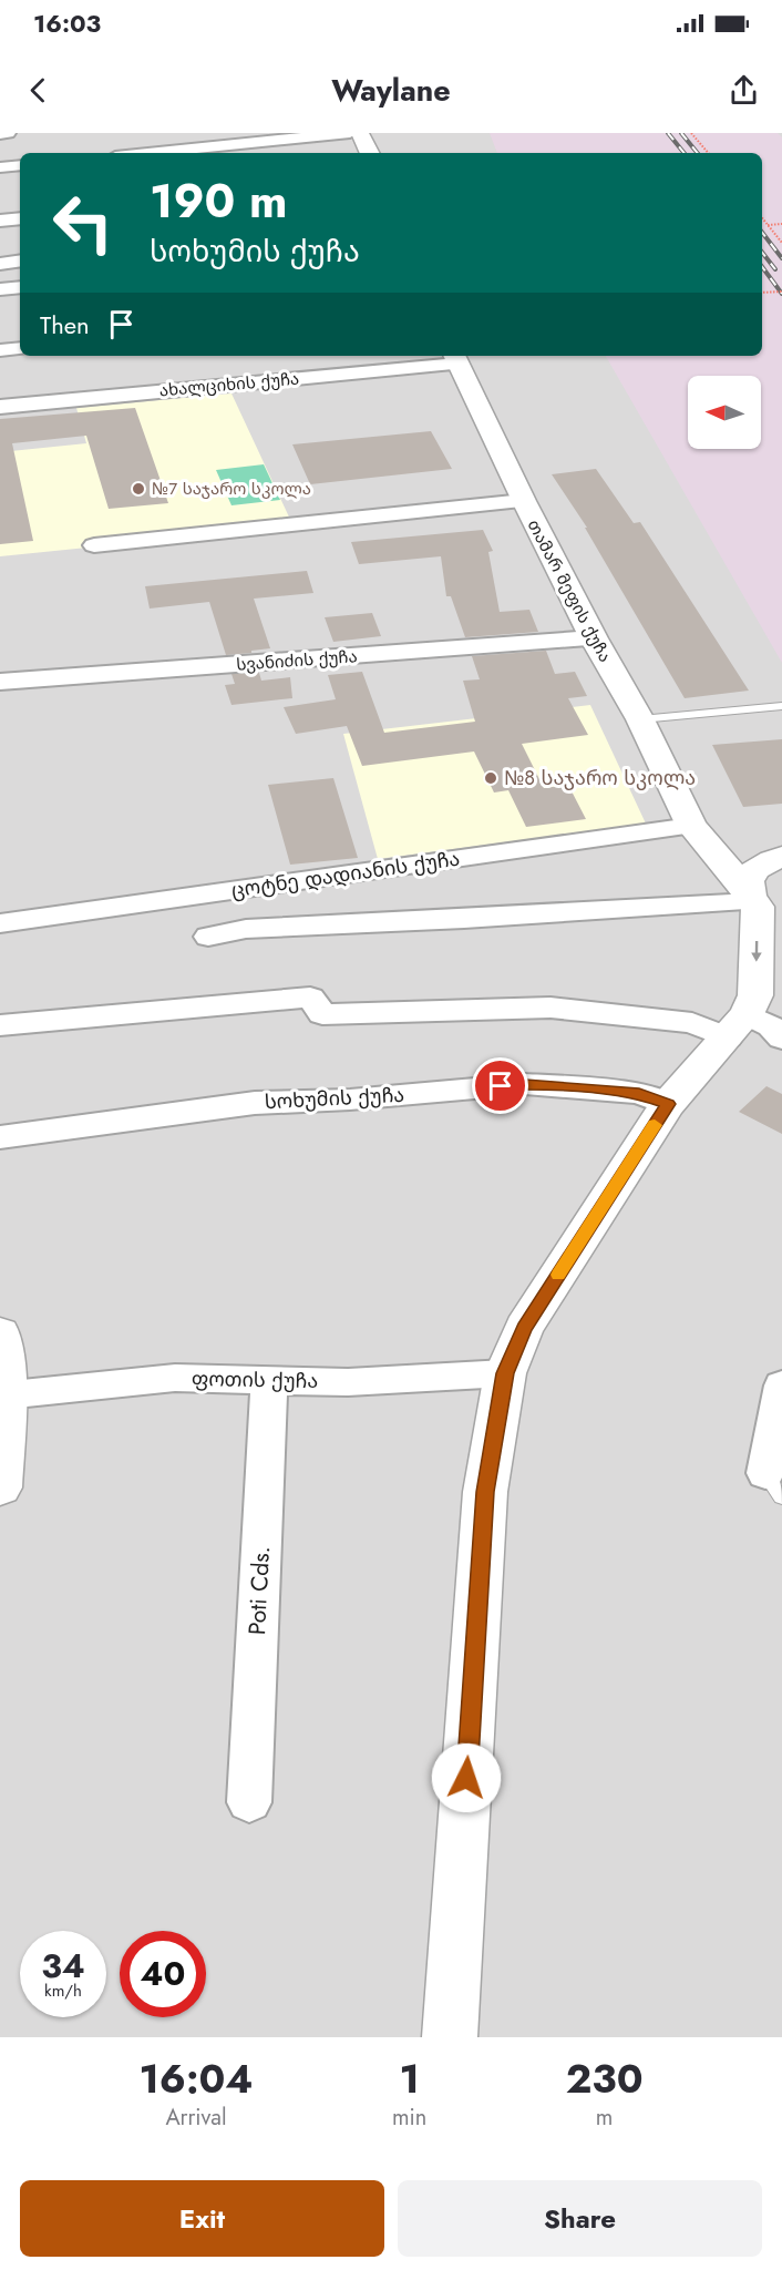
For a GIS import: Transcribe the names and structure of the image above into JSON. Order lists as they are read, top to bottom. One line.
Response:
{"streets":{"street":["ახალციხის ქუჩა","თამარ მეფის ქუჩა","სვანიძის ქუჩა","ცოტნე დადიანის ქუჩა","სოხუმის ქუჩა","ფოთის ქუჩა","Poti Cds."]},"crossings":[["ახალციხის ქუჩა","თამარ მეფის ქუჩა"],["თამარ მეფის ქუჩა","სვანიძის ქუჩა"],["თამარ მეფის ქუჩა","ცოტნე დადიანის ქუჩა"],["ფოთის ქუჩა","Poti Cds."]],"places":["№7 საჯარო სკოლა","№8 საჯარო სკოლა"],"north":"left","page":{"status":"16:03","header":"Waylane","turn":["190 m","სოხუმის ქუჩა"],"then":"Then","speed":"34 km/h","limit":"40","eta":["16:04","Arrival","1","min","230","m"],"buttons":["Exit","Share"]}}
